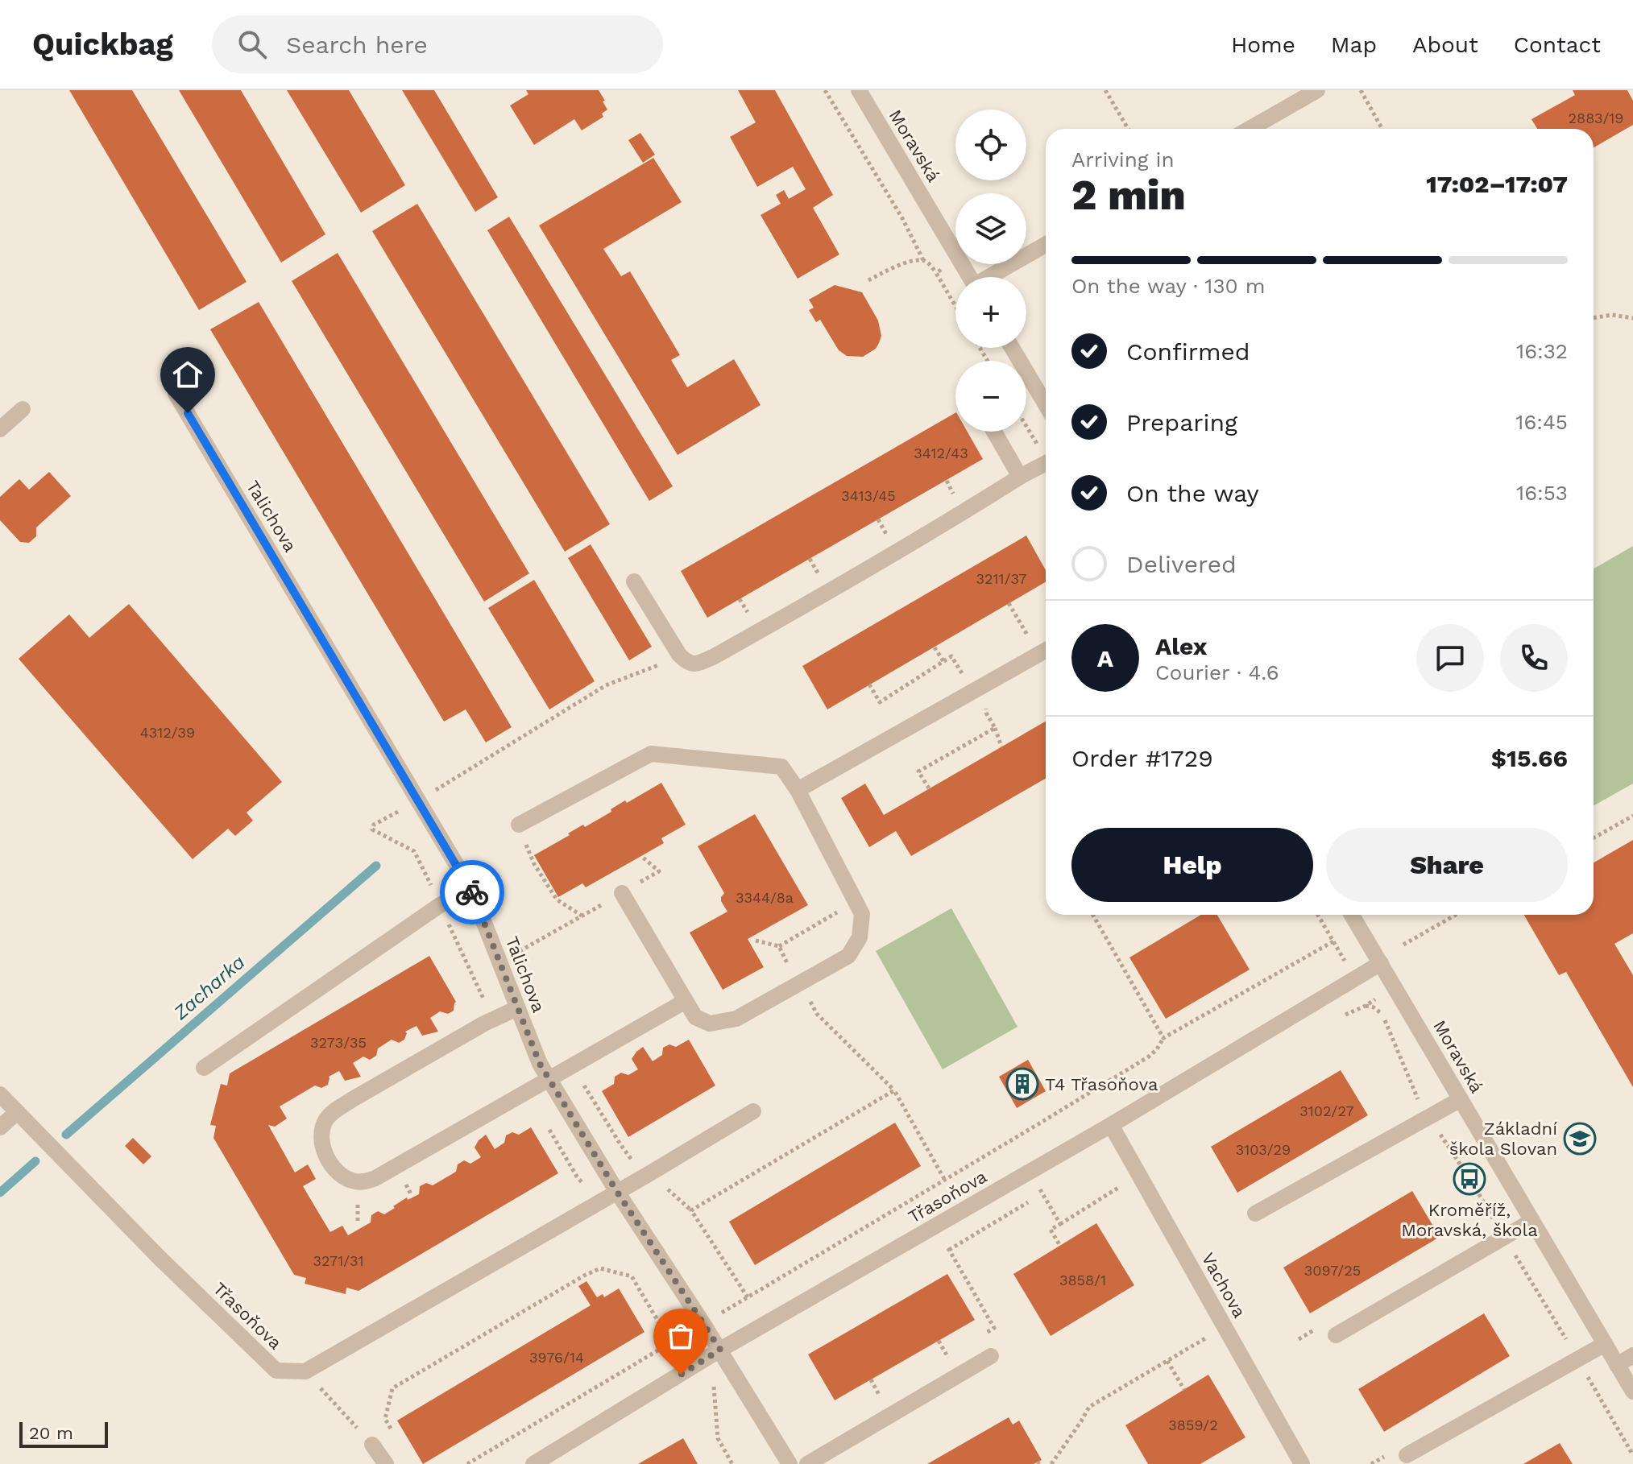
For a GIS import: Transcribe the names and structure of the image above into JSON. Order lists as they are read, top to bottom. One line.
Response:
{"streets":{"street":["Moravská","Talichova","Třasoňova","Vachova"]},"crossings":[["Moravská","Třasoňova"],["Talichova","Třasoňova"],["Třasoňova","Vachova"]],"water":["Zacharka"],"places":{"building":["T4 Třasoňova"],"school or university":["Základní škola Slovan"],"bus stop":["Kroměříž, Moravská, škola"]},"house_numbers":["2883/19","3412/43","3413/45","3211/37","4312/39","3344/8a","3273/35","3102/27","3103/29","3271/31","3097/25","3858/1","3976/14","3859/2"],"scale_bar":"20 m","page":{"header":"Quickbag","search":"Search here","nav":["Home","Map","About","Contact"],"map_buttons":["+","−"],"heading":["2 min","Arriving in","17:02–17:07"],"panel":["Alex","Courier · 4.6","Order #1729","$15.66"],"bar":"On the way · 130 m","list":[["Confirmed","16:32"],["Preparing","16:45"],["On the way","16:53"],"Delivered"],"round":"A","buttons":["Help","Share"],"scale":"20 m"}}
